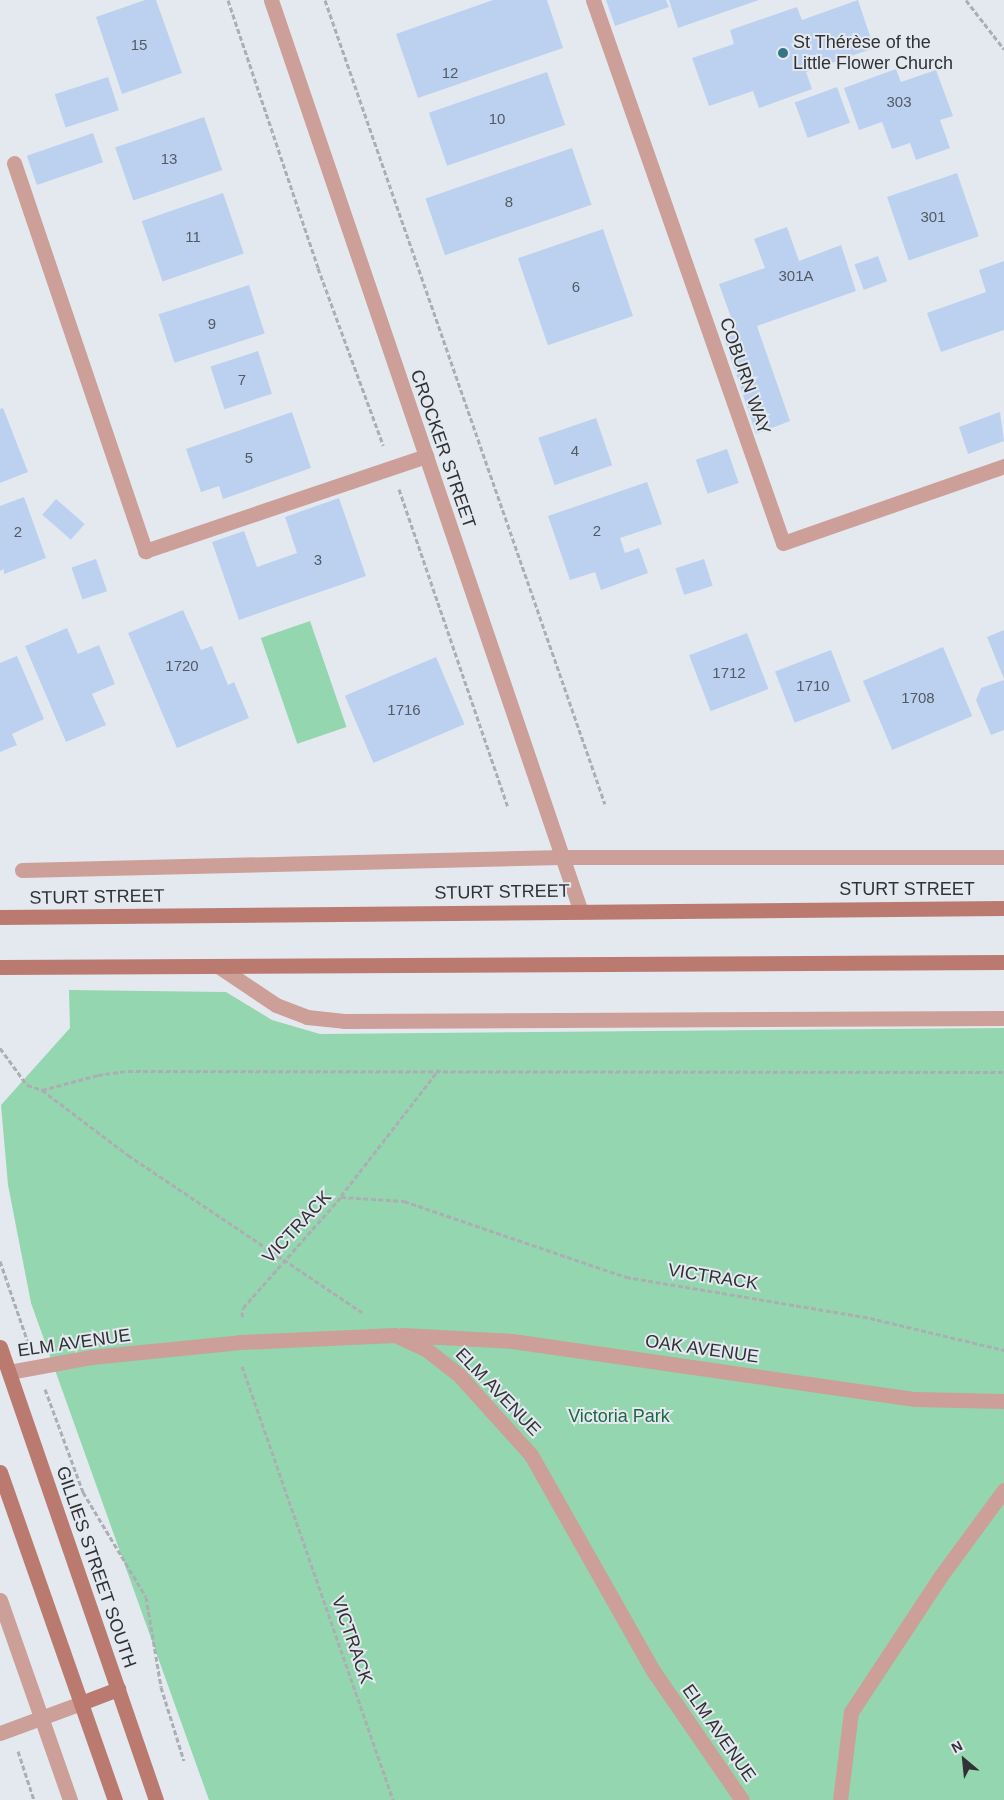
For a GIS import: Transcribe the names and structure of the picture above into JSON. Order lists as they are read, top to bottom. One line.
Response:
{"streets":{"main road":["STURT STREET","GILLIES STREET SOUTH"],"street":["COBURN WAY","CROCKER STREET","ELM AVENUE","OAK AVENUE"],"path":["VICTRACK"]},"crossings":[["CROCKER STREET","STURT STREET"],["VICTRACK","ELM AVENUE"],["ELM AVENUE","OAK AVENUE"],["ELM AVENUE","GILLIES STREET SOUTH"]],"parks":["Victoria Park"],"places":["St Thérèse of the Little Flower Church"],"house_numbers":["15","12","303","10","13","8","301","11","301A","6","9","7","4","5","2","2","3","1720","1712","1710","1708","1716"],"north":"top left"}
